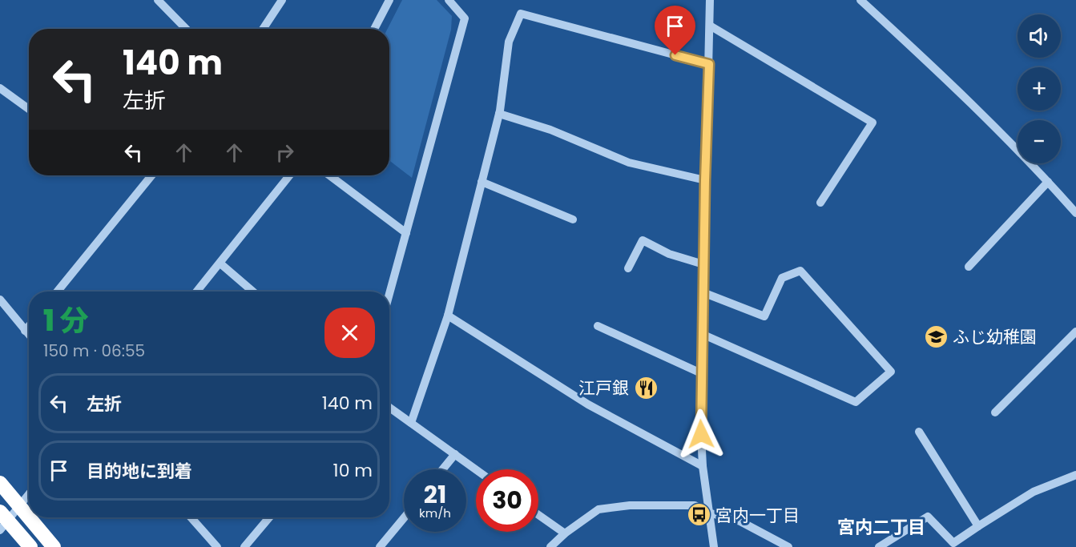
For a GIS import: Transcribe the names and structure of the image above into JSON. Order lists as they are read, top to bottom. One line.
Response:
{"districts":["宮内二丁目"],"places":{"school or university":["ふじ幼稚園"],"restaurant":["江戸銀"],"bus stop":["宮内一丁目"]},"page":{"map_buttons":["+","−"],"turn":["140 m","左折"],"heading":["1 分","150 m · 06:55"],"list":[{"name":"左折","value":"140 m"},{"name":"目的地に到着","value":"10 m"}],"speed":"21 km/h","limit":"30"}}
